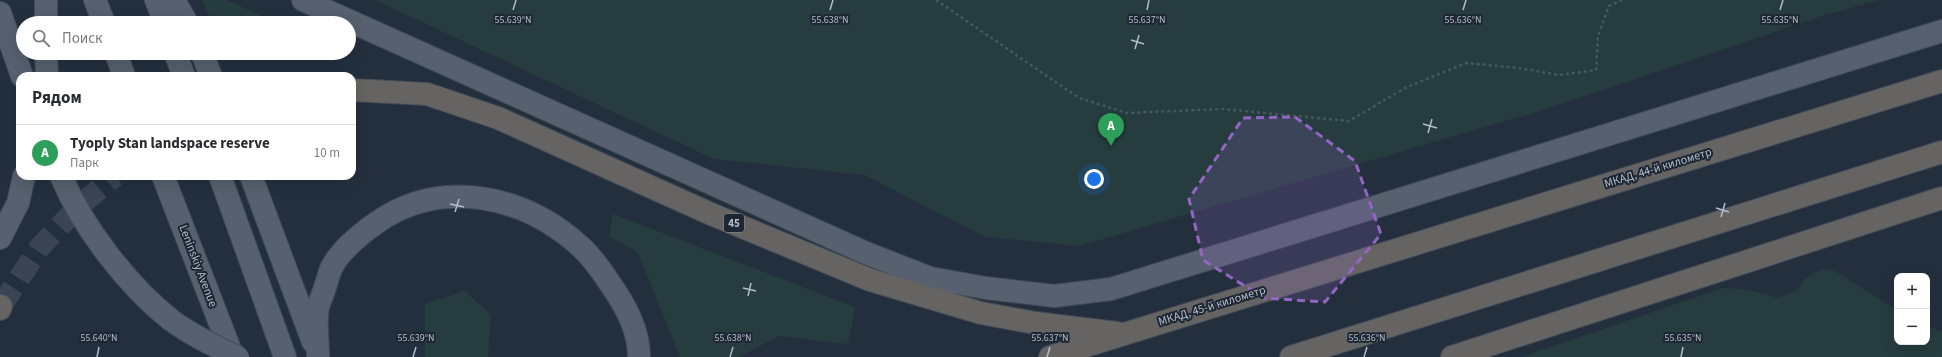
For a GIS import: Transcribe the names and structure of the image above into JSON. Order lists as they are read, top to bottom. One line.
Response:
{"streets":{"highway":["МКАД, 44-й километр","45","МКАД, 45-й километр"],"main road":["Leninskiy Avenue"]},"crossings":[["МКАД, 44-й километр","МКАД, 45-й километр"],["45","МКАД, 45-й километр"]],"page":{"search":"Поиск","heading":"Рядом","pins":"A","list":[{"mark":"A","name":"Tyoply Stan landspace reserve","note":"Парк","value":"10 m"}],"map_buttons":["+","−"]},"coordinates":["55.639°N","55.638°N","55.637°N","55.636°N","55.635°N","55.640°N"]}
